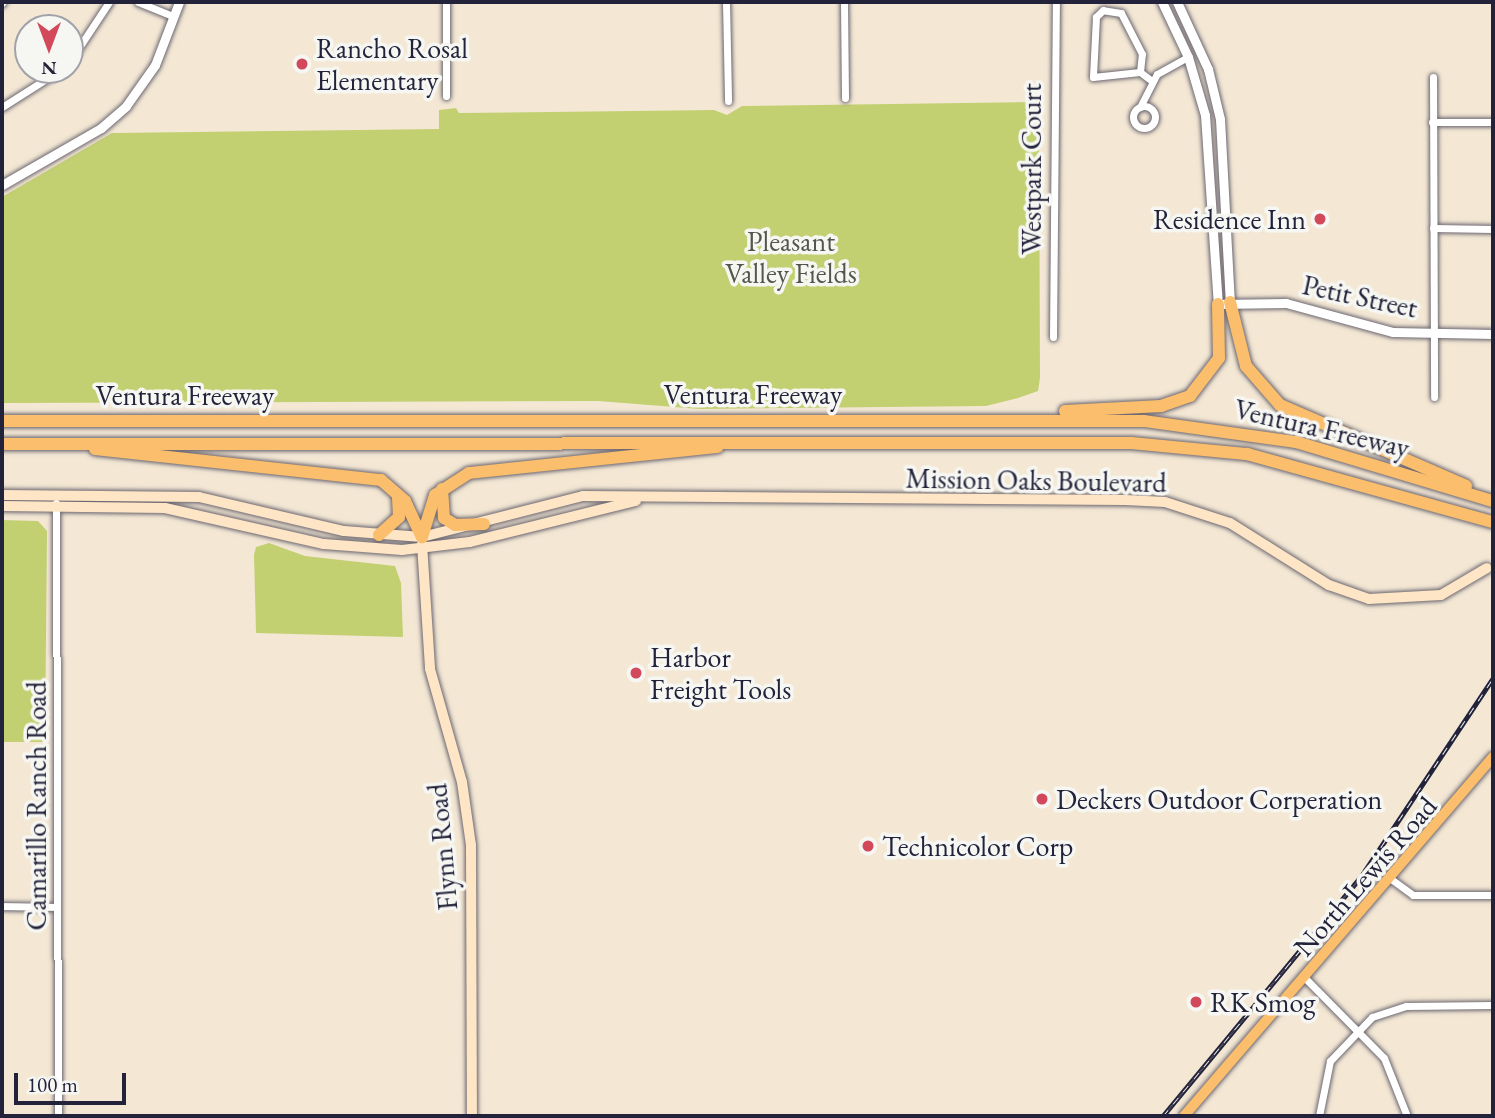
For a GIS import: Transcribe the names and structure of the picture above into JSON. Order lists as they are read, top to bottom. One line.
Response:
{"streets":{"highway":["Ventura Freeway"],"main road":["Mission Oaks Boulevard","Flynn Road","North Lewis Road"],"street":["Westpark Court","Petit Street","Camarillo Ranch Road"]},"crossings":[["Mission Oaks Boulevard","Camarillo Ranch Road"],["Mission Oaks Boulevard","Flynn Road"]],"parks":["Pleasant Valley Fields"],"places":["Rancho Rosal Elementary","Residence Inn","Harbor Freight Tools","Deckers Outdoor Corperation","Technicolor Corp","RK Smog"],"scale_bar":"100 m","north":"bottom"}
